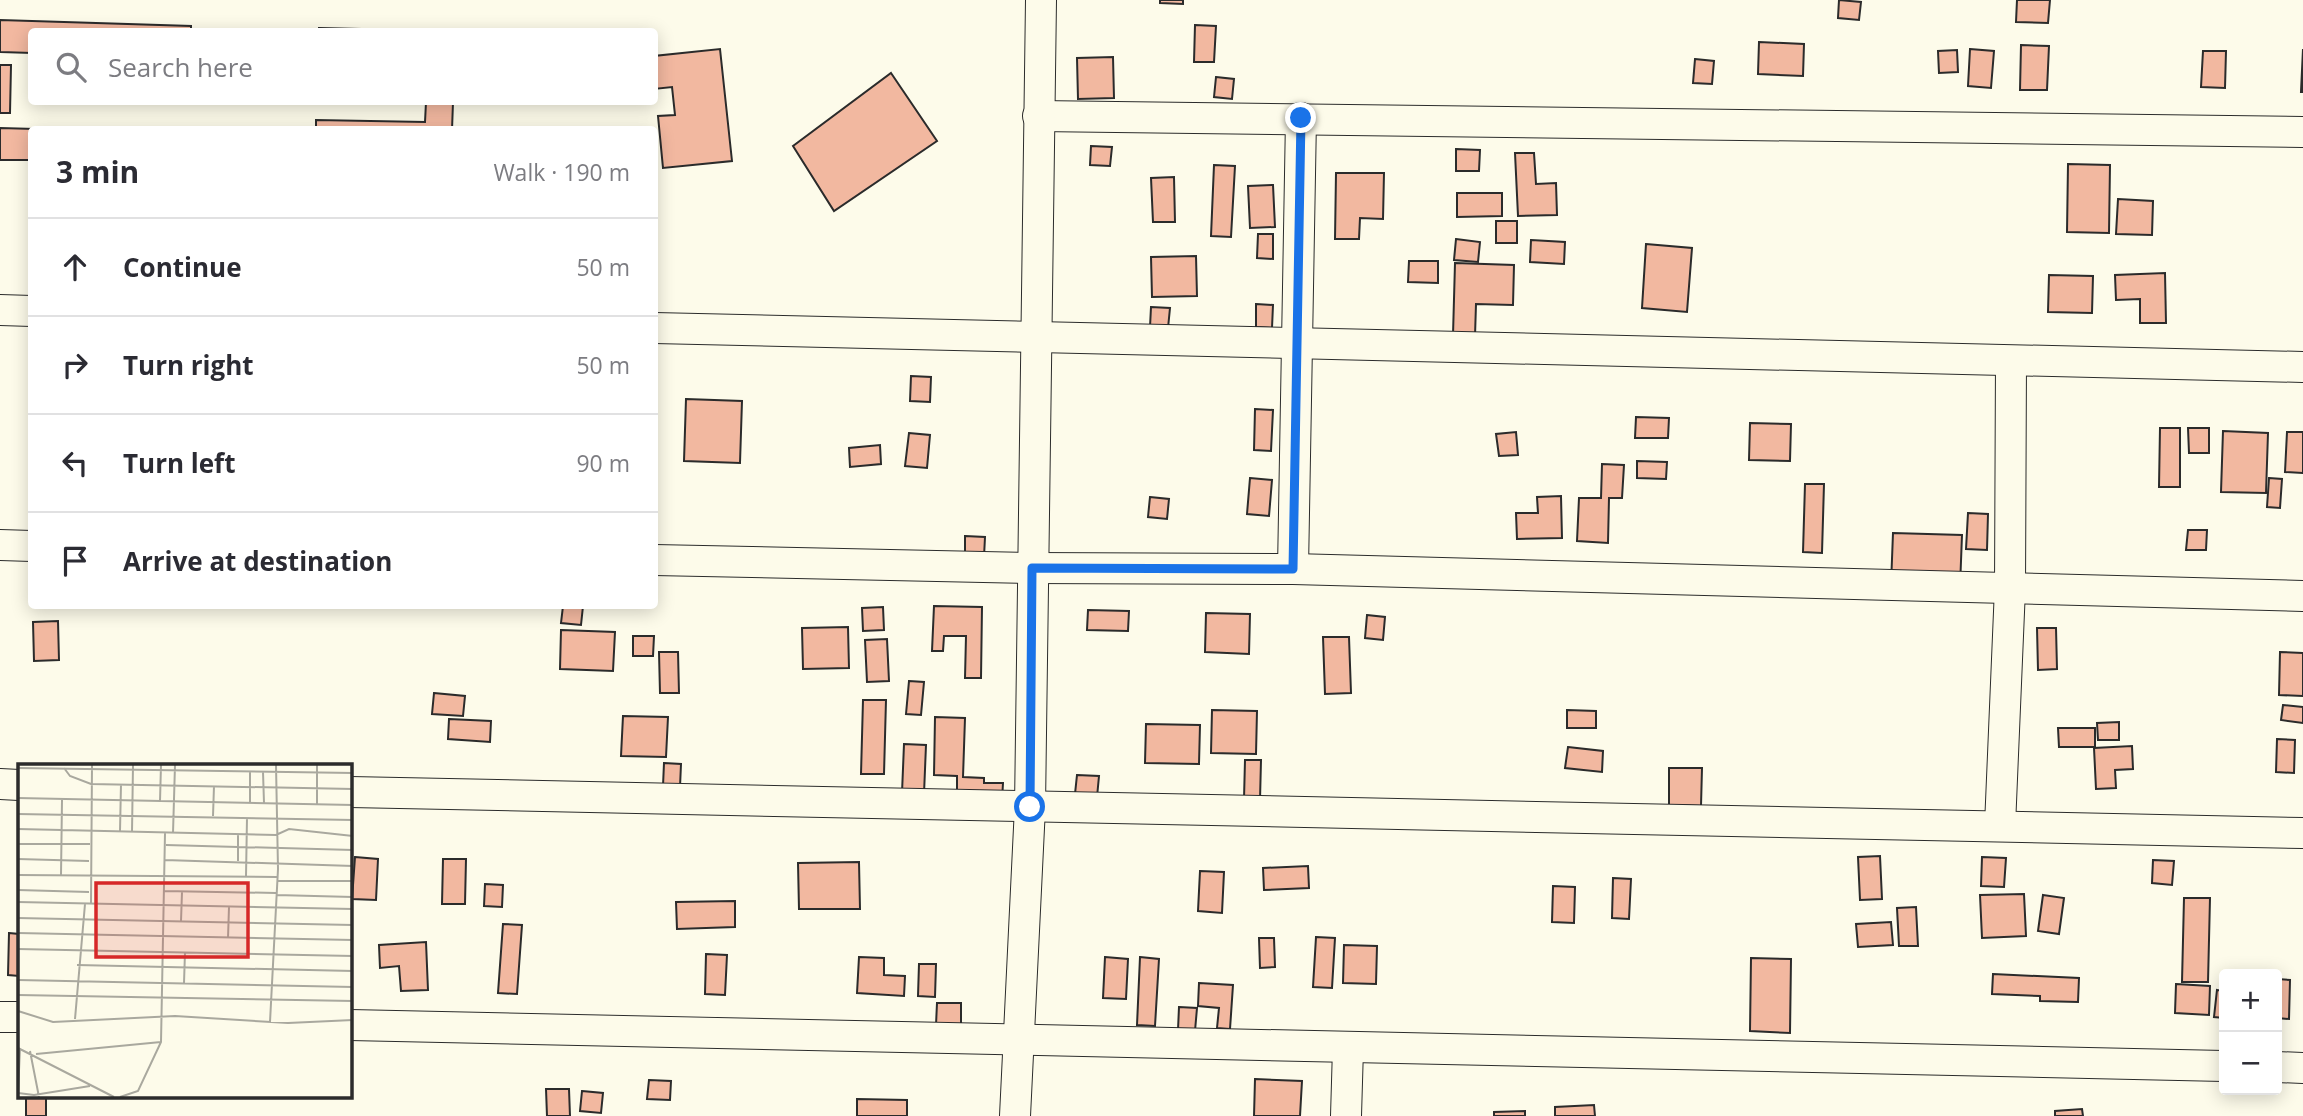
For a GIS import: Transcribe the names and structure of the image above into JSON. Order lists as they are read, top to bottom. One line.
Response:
{"page":{"search":"Search here","heading":["3 min","Walk · 190 m"],"list":[["Continue","50 m"],["Turn right","50 m"],["Turn left","90 m"],"Arrive at destination"],"map_buttons":["+","−"]}}
